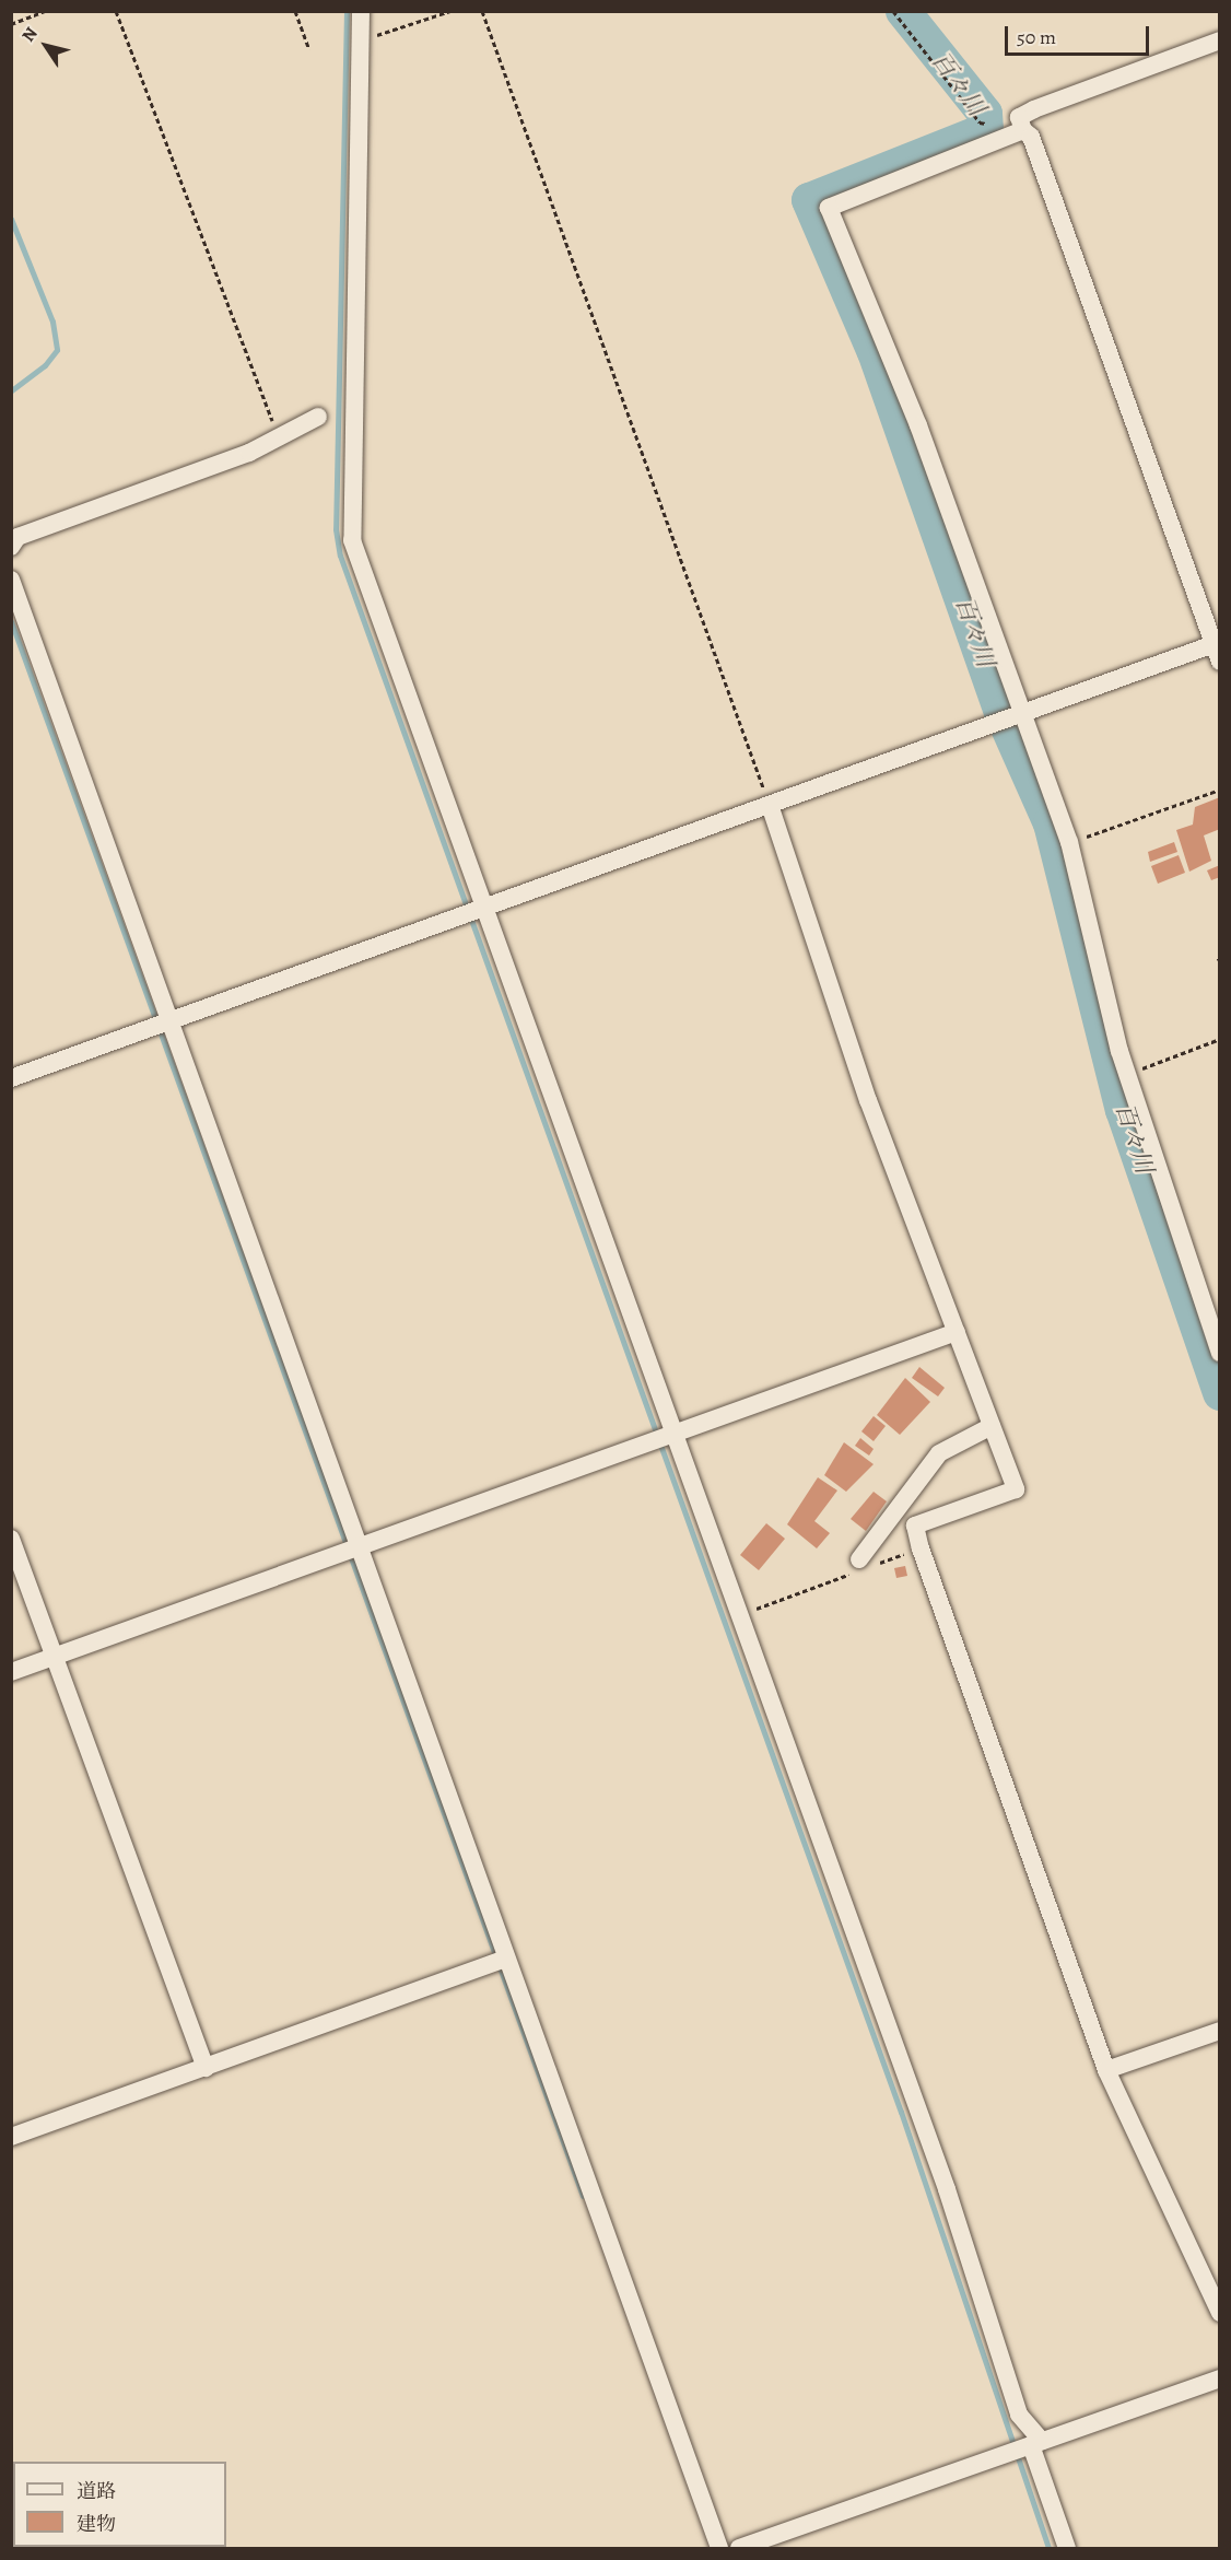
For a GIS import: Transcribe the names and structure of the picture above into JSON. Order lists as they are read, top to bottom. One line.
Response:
{"water":["百々川"],"legend":["道路","建物"],"scale_bar":"50 m","north":"top left"}
